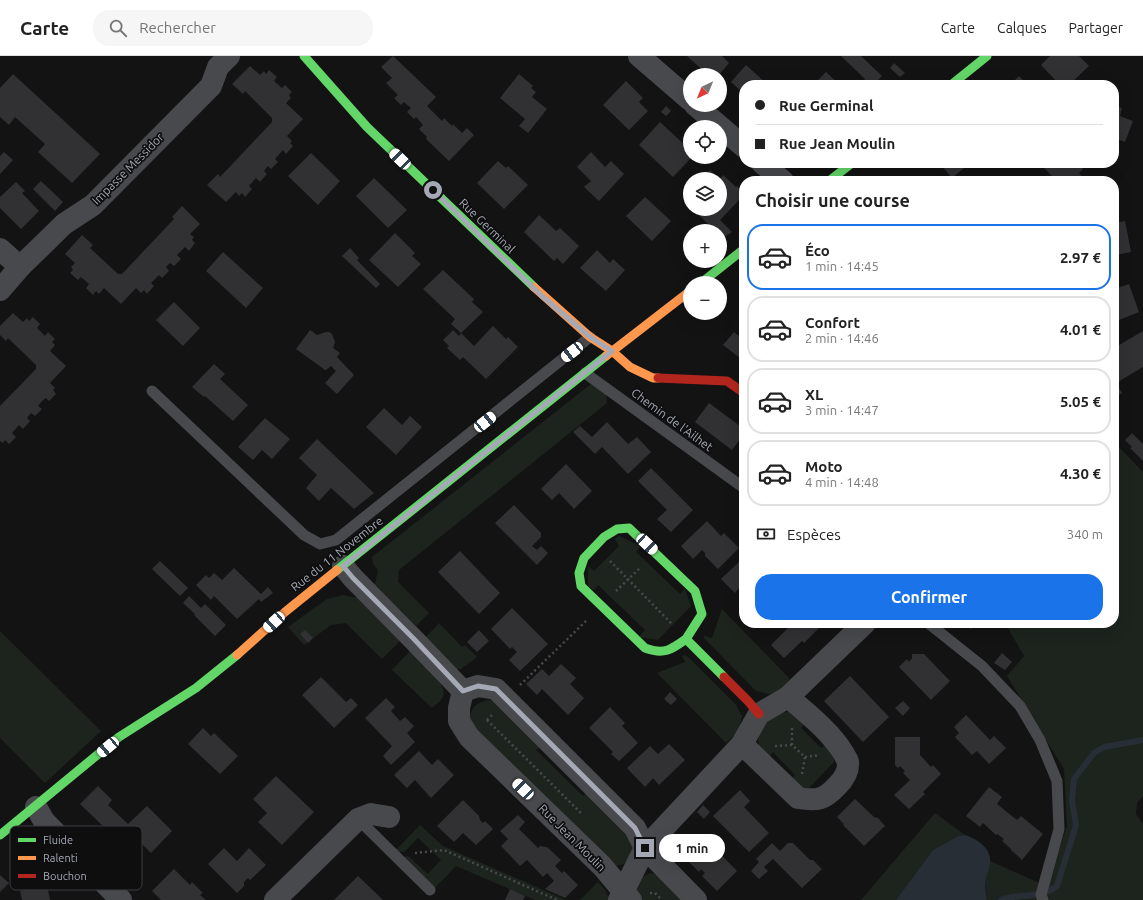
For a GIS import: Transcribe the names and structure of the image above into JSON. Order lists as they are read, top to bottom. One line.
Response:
{"streets":{"street":["Impasse Messidor","Rue Germinal","Rue du 11 Novembre","Rue Jean Moulin"],"lane":["Chemin de l'Ailhet"]},"crossings":[["Rue Germinal","Rue du 11 Novembre"],["Chemin de l'Ailhet","Rue du 11 Novembre"]],"legend":["Fluide","Ralenti","Bouchon"],"north":"bottom left","page":{"header":"Carte","search":"Rechercher","nav":["Carte","Calques","Partager"],"map_buttons":["+","−"],"banner":["Rue Germinal","Rue Jean Moulin"],"heading":"Choisir une course","list":[{"name":"Éco","note":"1 min · 14:45","value":"2.97 €"},{"name":"Confort","note":"2 min · 14:46","value":"4.01 €"},{"name":"XL","note":"3 min · 14:47","value":"5.05 €"},{"name":"Moto","note":"4 min · 14:48","value":"4.30 €"}],"pay":["Espèces","340 m"],"buttons":"Confirmer","bubble":"1 min"}}
